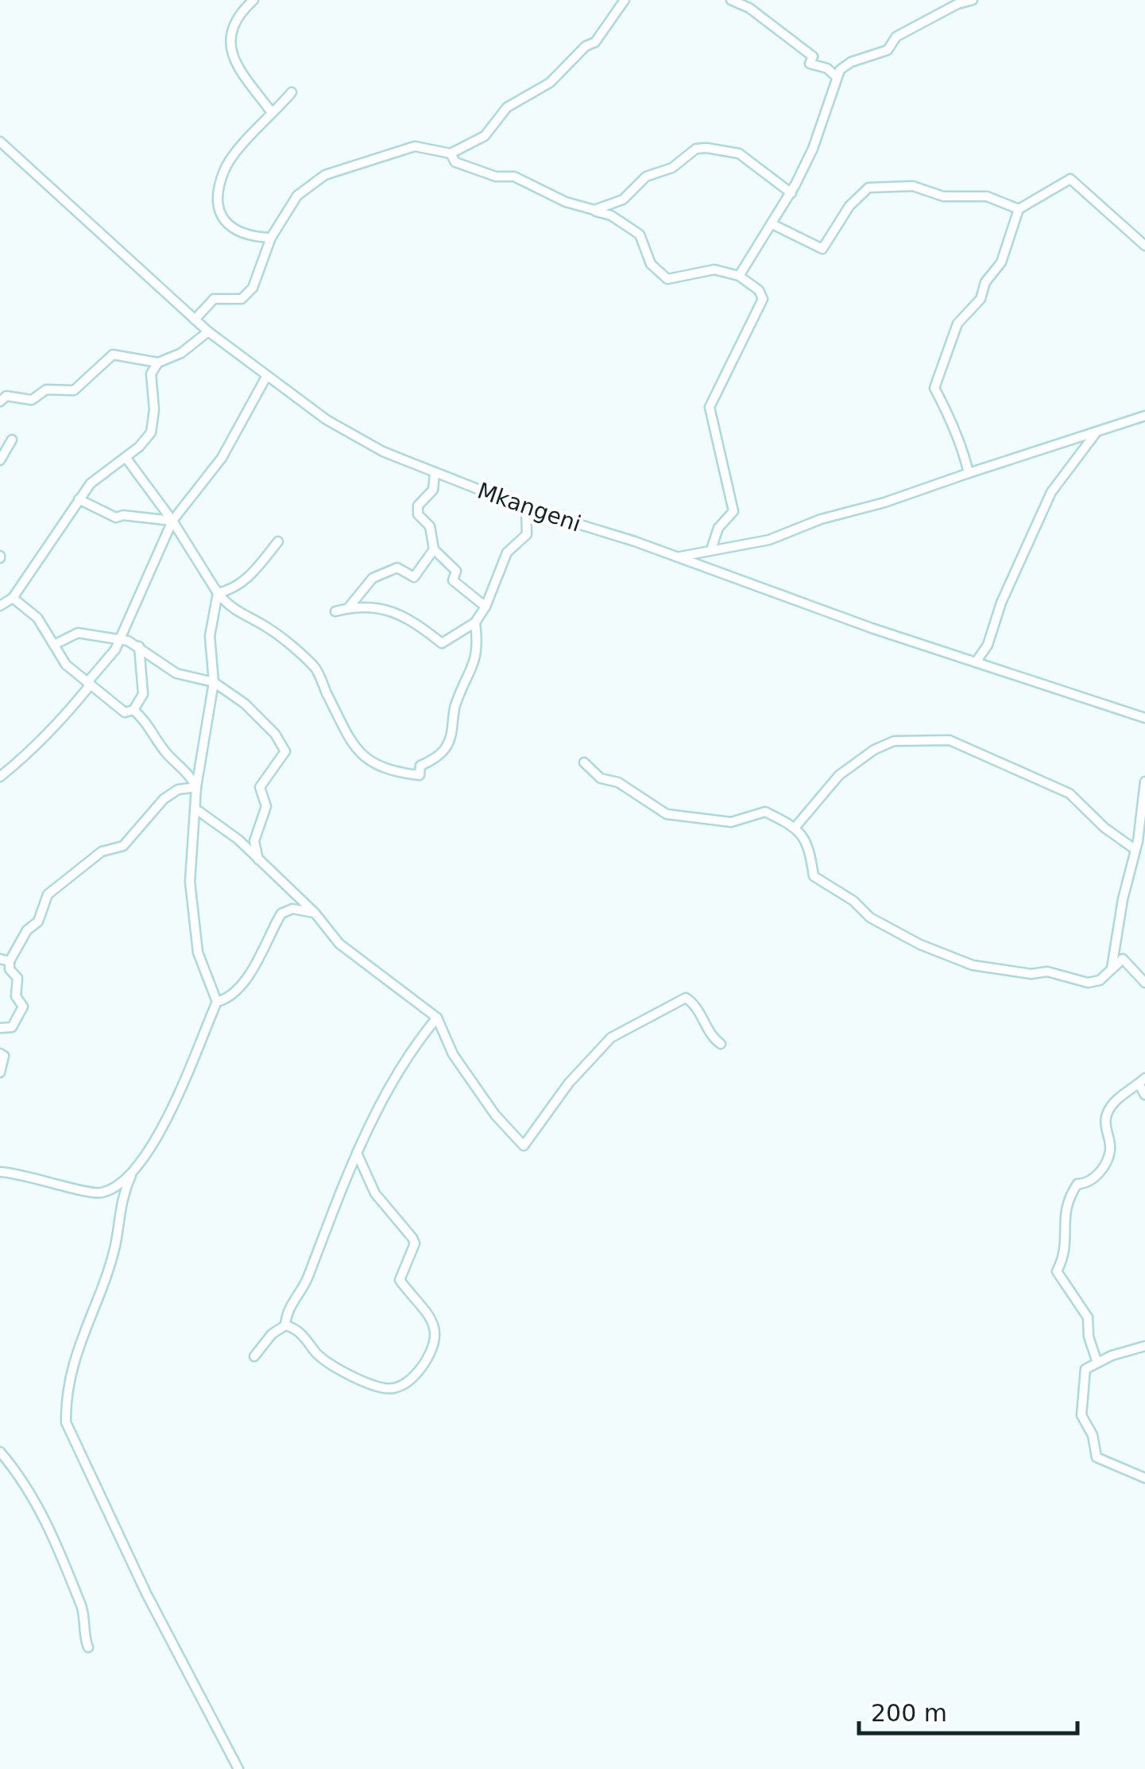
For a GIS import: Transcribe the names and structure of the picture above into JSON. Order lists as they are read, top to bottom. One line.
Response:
{"streets":{"street":["Mkangeni"]},"scale_bar":"200 m"}
